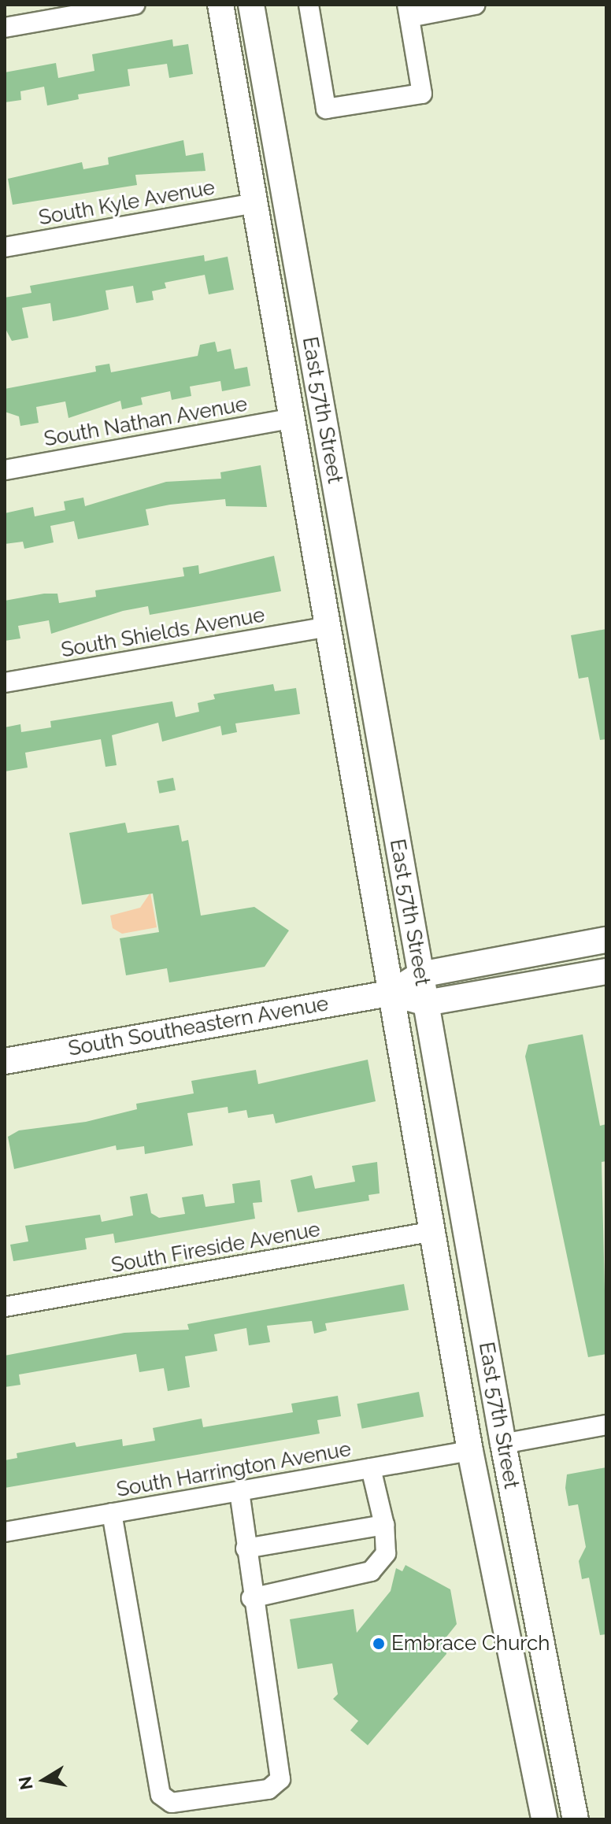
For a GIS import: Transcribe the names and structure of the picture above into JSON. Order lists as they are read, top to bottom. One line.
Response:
{"streets":{"main road":["East 57th Street","South Southeastern Avenue"],"street":["South Kyle Avenue","South Nathan Avenue","South Shields Avenue","South Fireside Avenue","South Harrington Avenue"]},"crossings":[["South Kyle Avenue","East 57th Street"],["East 57th Street","South Nathan Avenue"],["East 57th Street","South Shields Avenue"],["East 57th Street","South Southeastern Avenue"],["East 57th Street","South Fireside Avenue"],["East 57th Street","South Harrington Avenue"]],"places":["Embrace Church"],"north":"left"}
